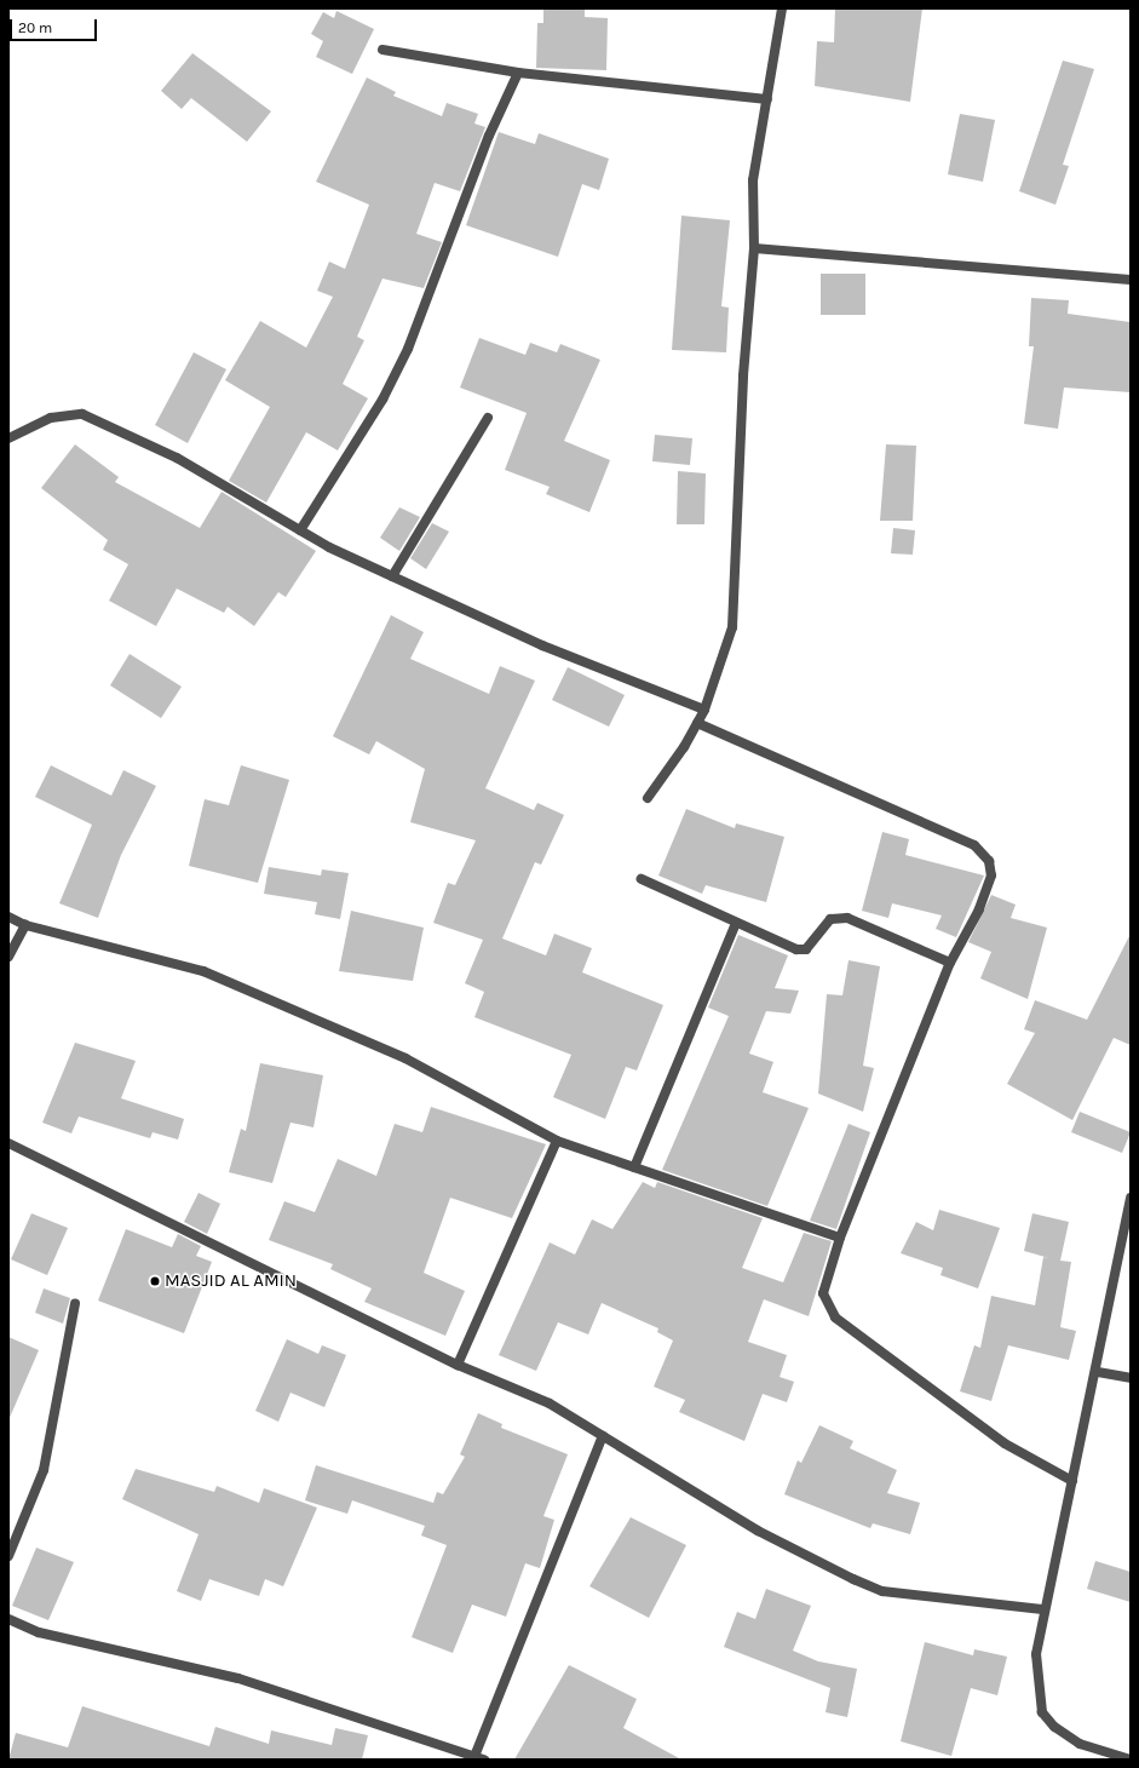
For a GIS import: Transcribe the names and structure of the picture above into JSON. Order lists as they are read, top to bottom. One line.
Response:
{"places":["MASJID AL AMIN"],"scale_bar":"20 m"}
